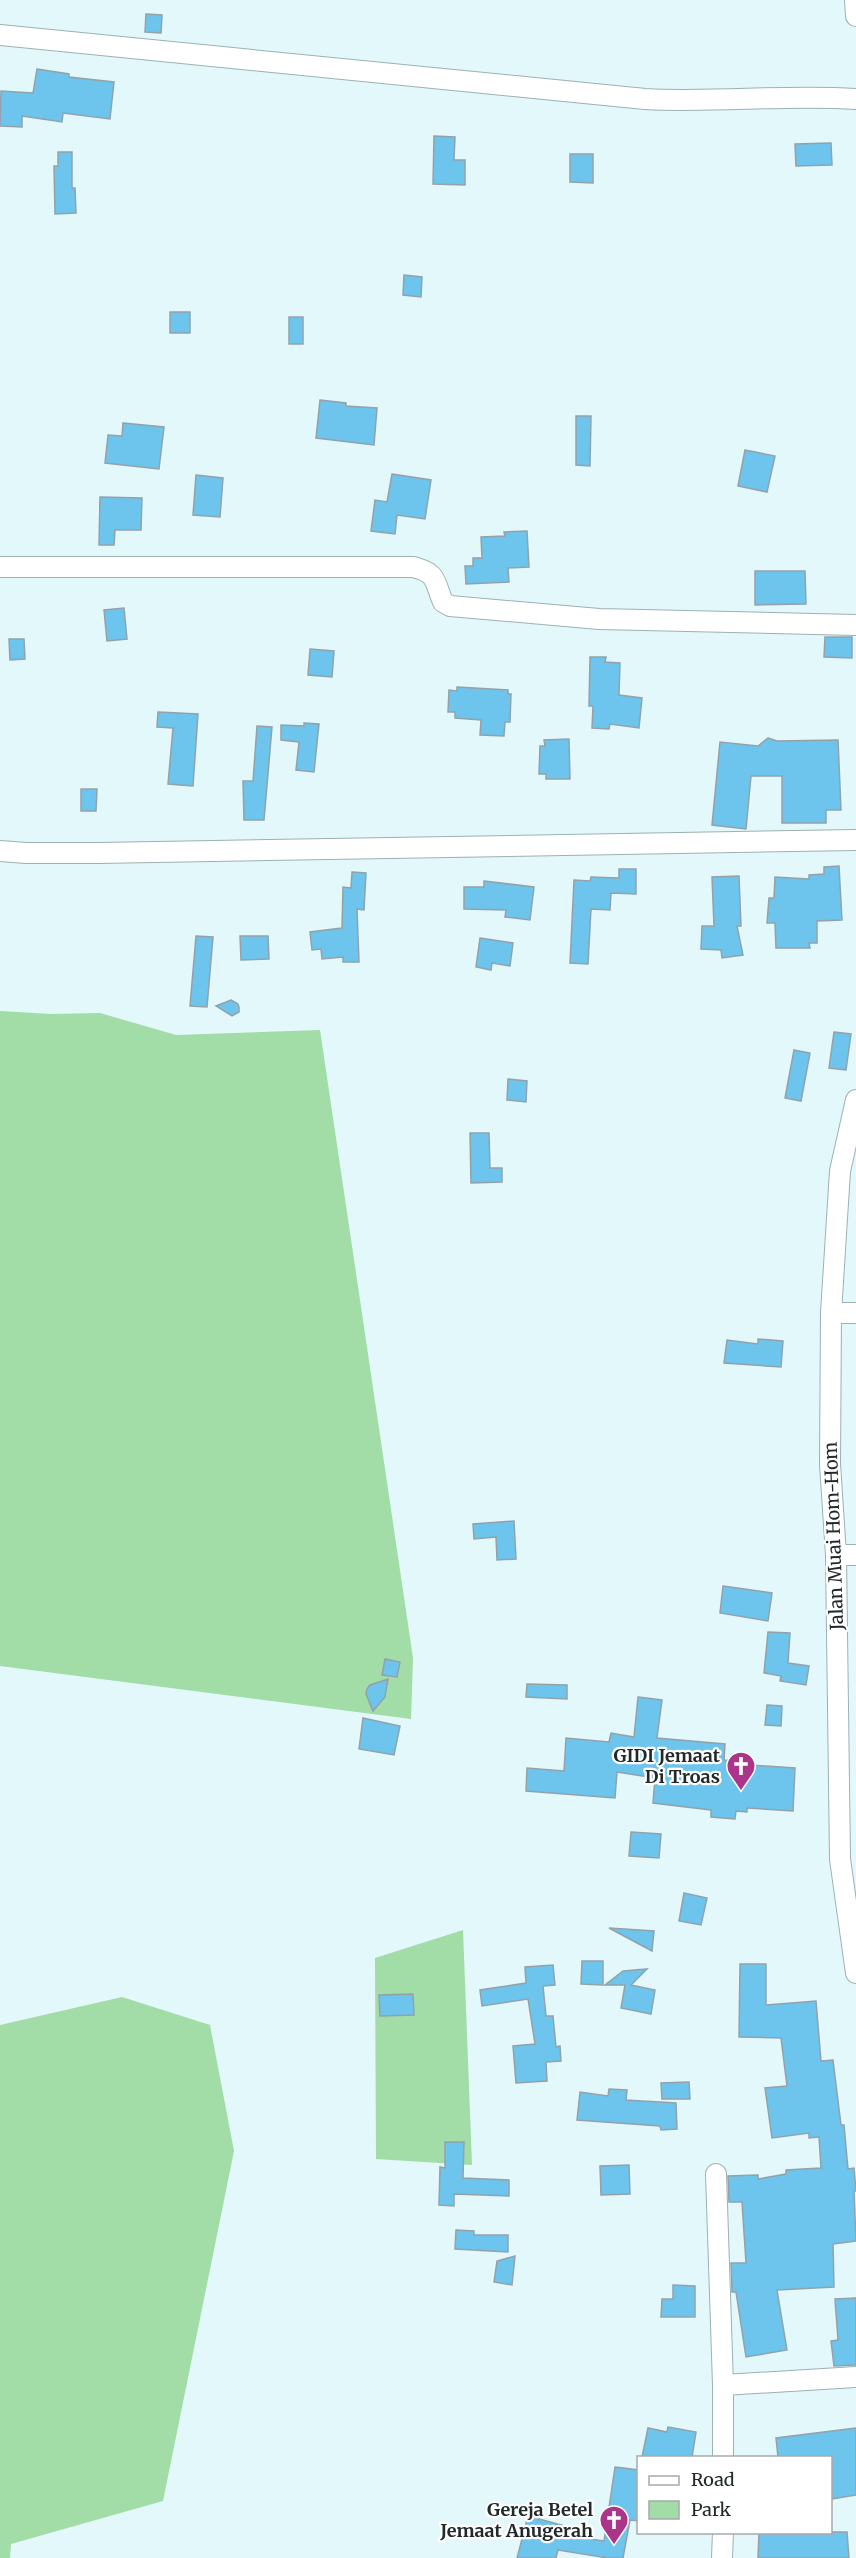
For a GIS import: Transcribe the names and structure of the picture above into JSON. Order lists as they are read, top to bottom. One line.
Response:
{"streets":{"street":["Jalan Muai Hom-Hom"]},"places":{"church":["GIDI Jemaat Di Troas","Gereja Betel Jemaat Anugerah"]},"legend":["Road","Park"]}
